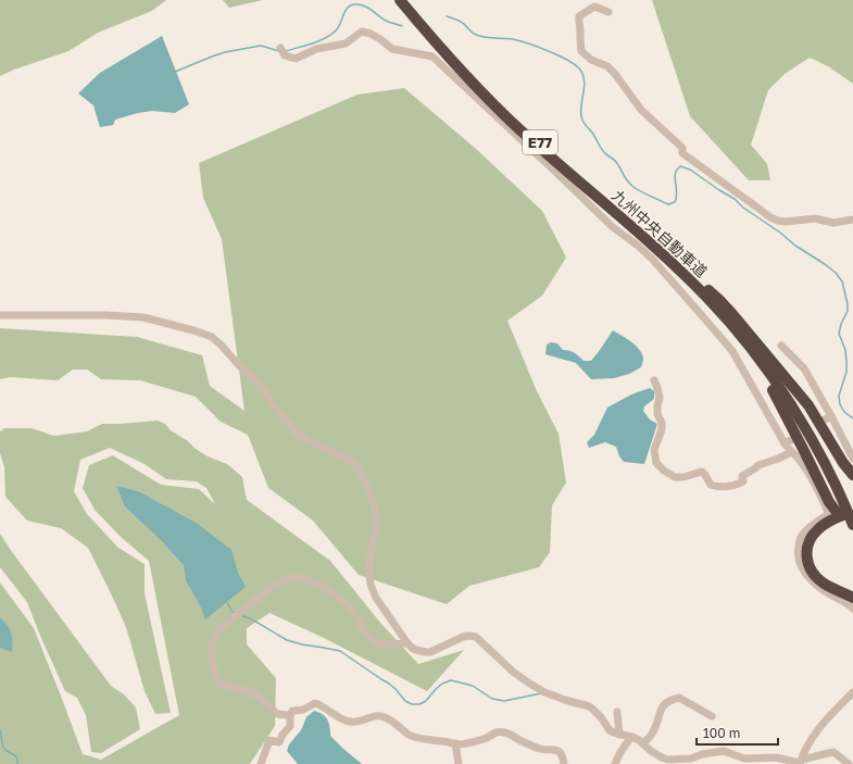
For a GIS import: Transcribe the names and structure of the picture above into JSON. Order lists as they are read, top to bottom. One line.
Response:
{"streets":{"highway":["E77","九州中央自動車道"]},"scale_bar":"100 m"}
